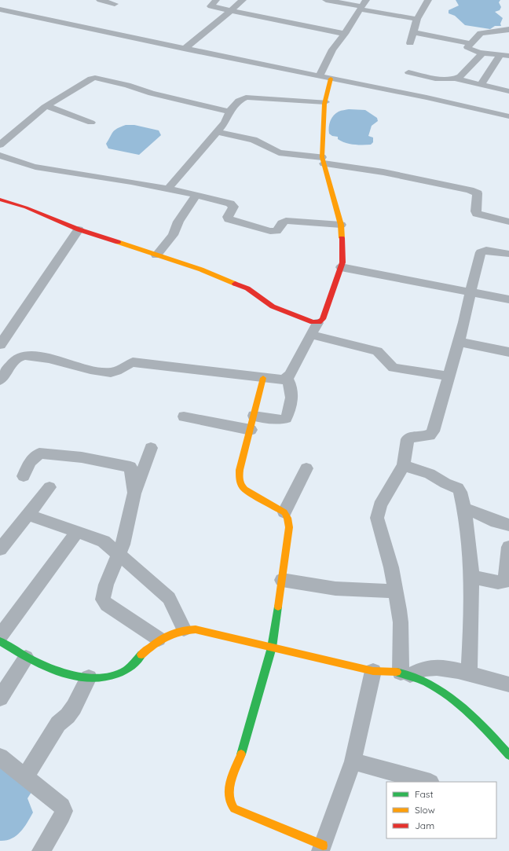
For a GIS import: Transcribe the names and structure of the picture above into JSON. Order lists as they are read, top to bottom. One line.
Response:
{"legend":["Fast","Slow","Jam"]}
